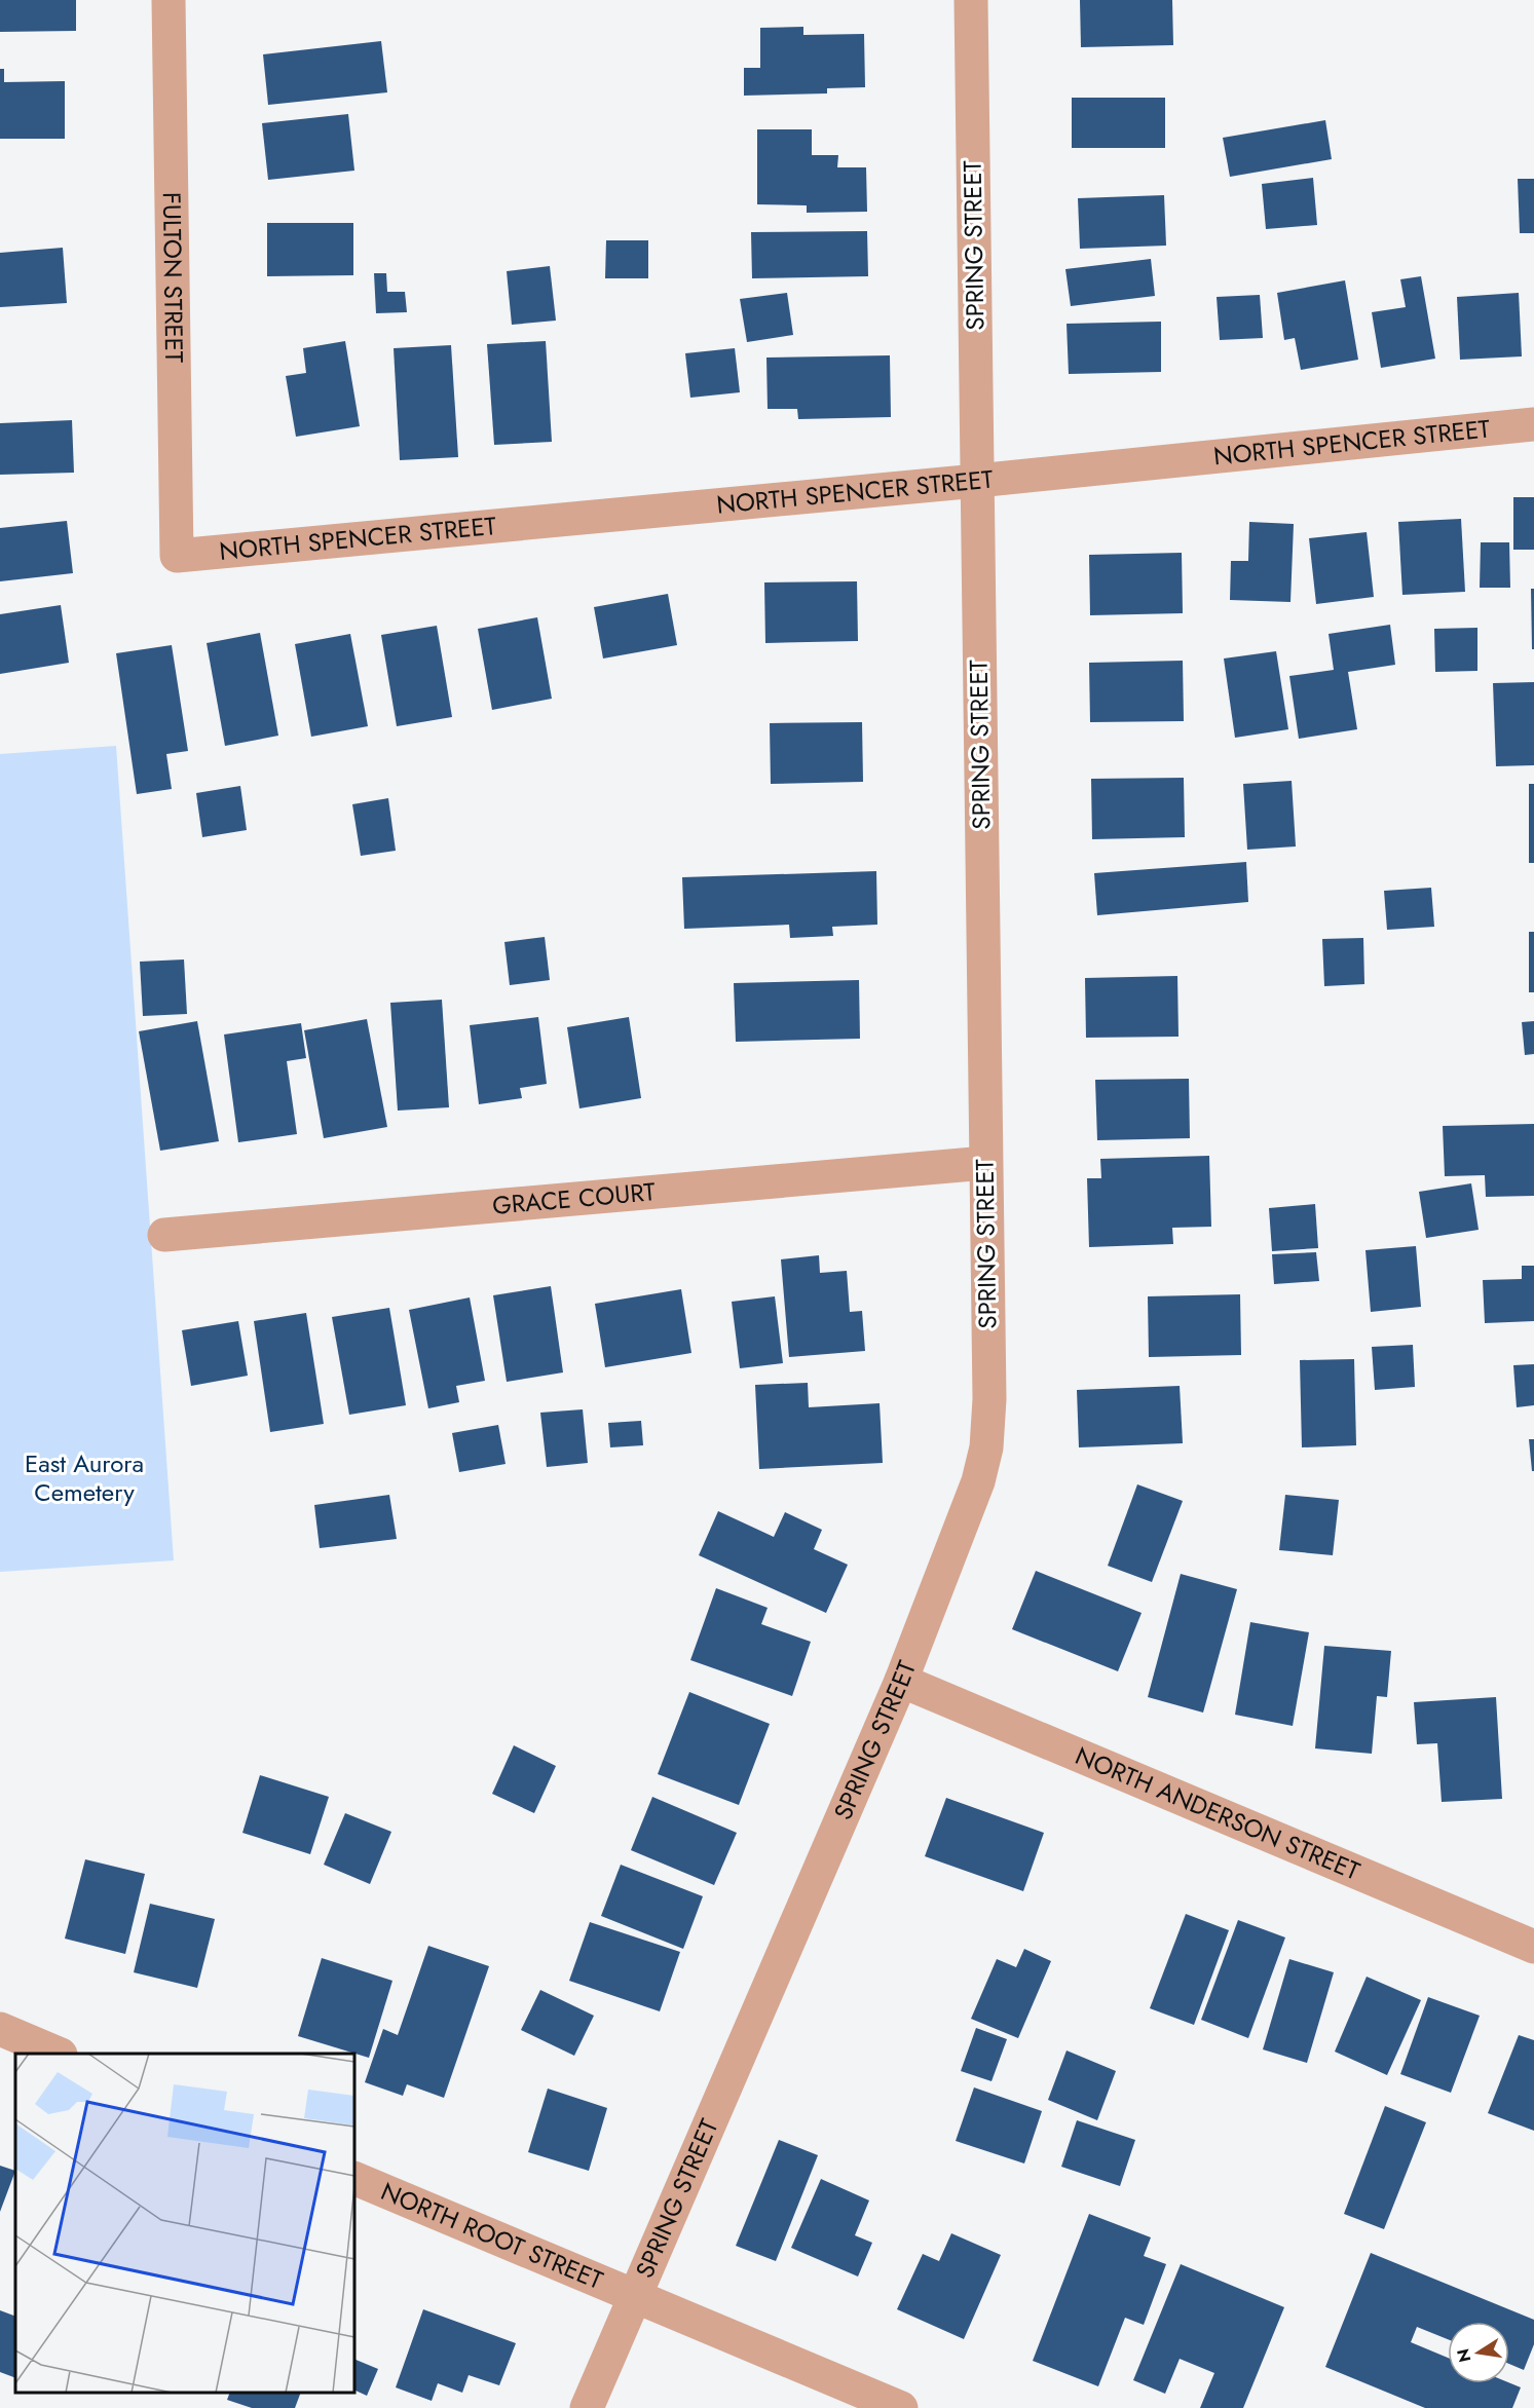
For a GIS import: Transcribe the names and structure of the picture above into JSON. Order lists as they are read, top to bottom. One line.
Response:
{"streets":{"street":["SPRING STREET","FULTON STREET","NORTH SPENCER STREET","GRACE COURT","NORTH ANDERSON STREET","NORTH ROOT STREET"]},"crossings":[["SPRING STREET","NORTH SPENCER STREET"],["SPRING STREET","GRACE COURT"],["SPRING STREET","NORTH ANDERSON STREET"],["SPRING STREET","NORTH ROOT STREET"],["FULTON STREET","NORTH SPENCER STREET"]],"parks":["East Aurora Cemetery"],"north":"left"}
